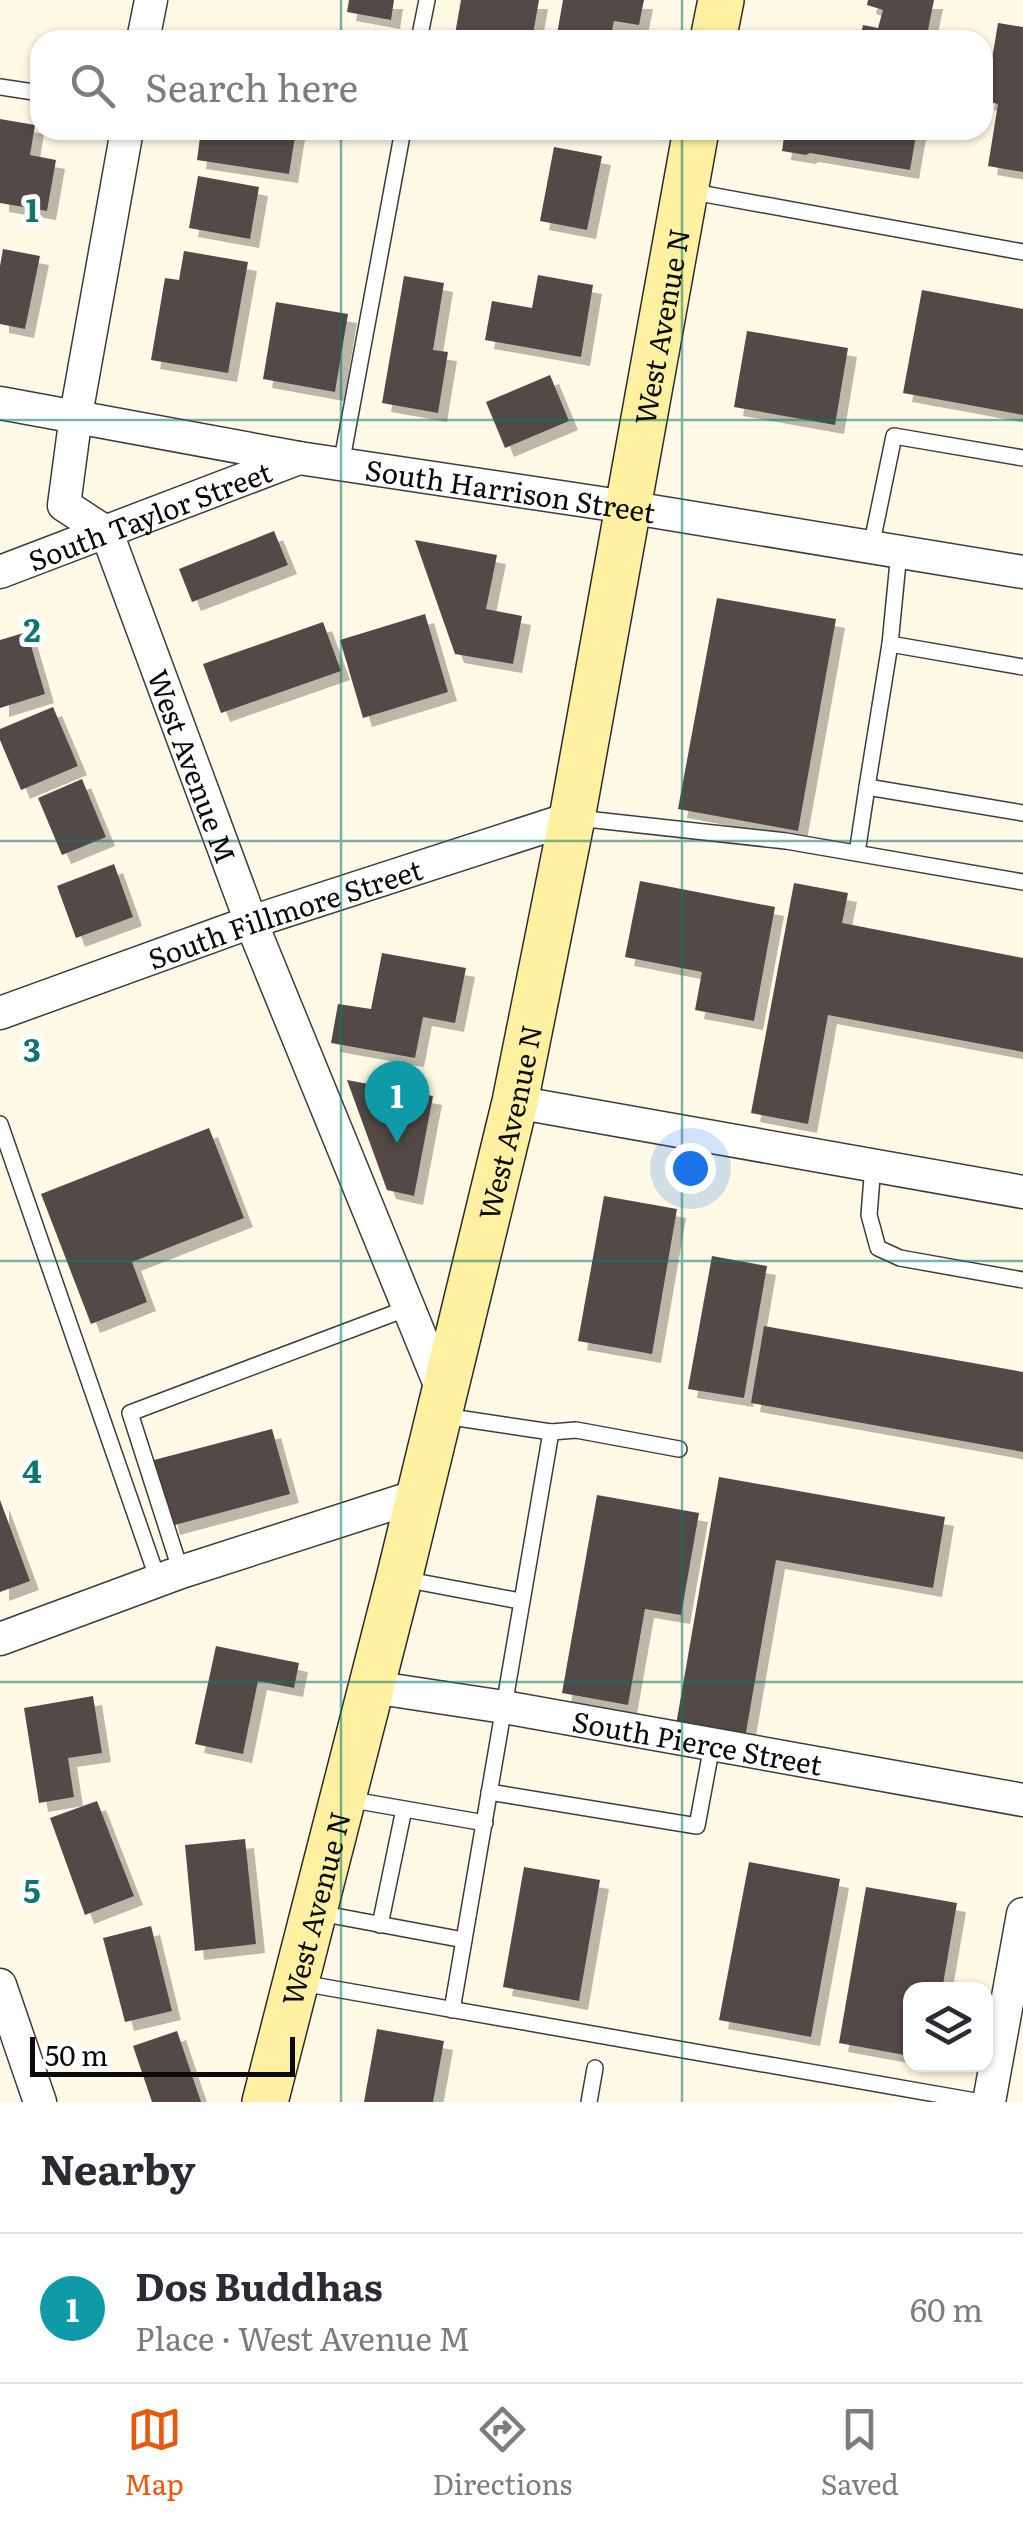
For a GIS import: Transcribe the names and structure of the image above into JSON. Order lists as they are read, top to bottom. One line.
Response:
{"streets":{"main road":["West Avenue N"],"street":["South Harrison Street","South Taylor Street","West Avenue M","South Fillmore Street","South Pierce Street"]},"crossings":[["West Avenue N","South Harrison Street"],["West Avenue N","West Avenue M"],["West Avenue N","South Fillmore Street"],["West Avenue N","South Pierce Street"],["South Harrison Street","South Taylor Street"],["South Taylor Street","West Avenue M"],["West Avenue M","South Fillmore Street"]],"scale_bar":"50 m","page":{"search":"Search here","pins":"1","scale":"50 m","heading":"Nearby","list":[{"mark":"1","name":"Dos Buddhas","note":"Place · West Avenue M","value":"60 m"}],"nav":["Map","Directions","Saved"]},"grid":{"rows":["1","2","3","4","5"]}}
